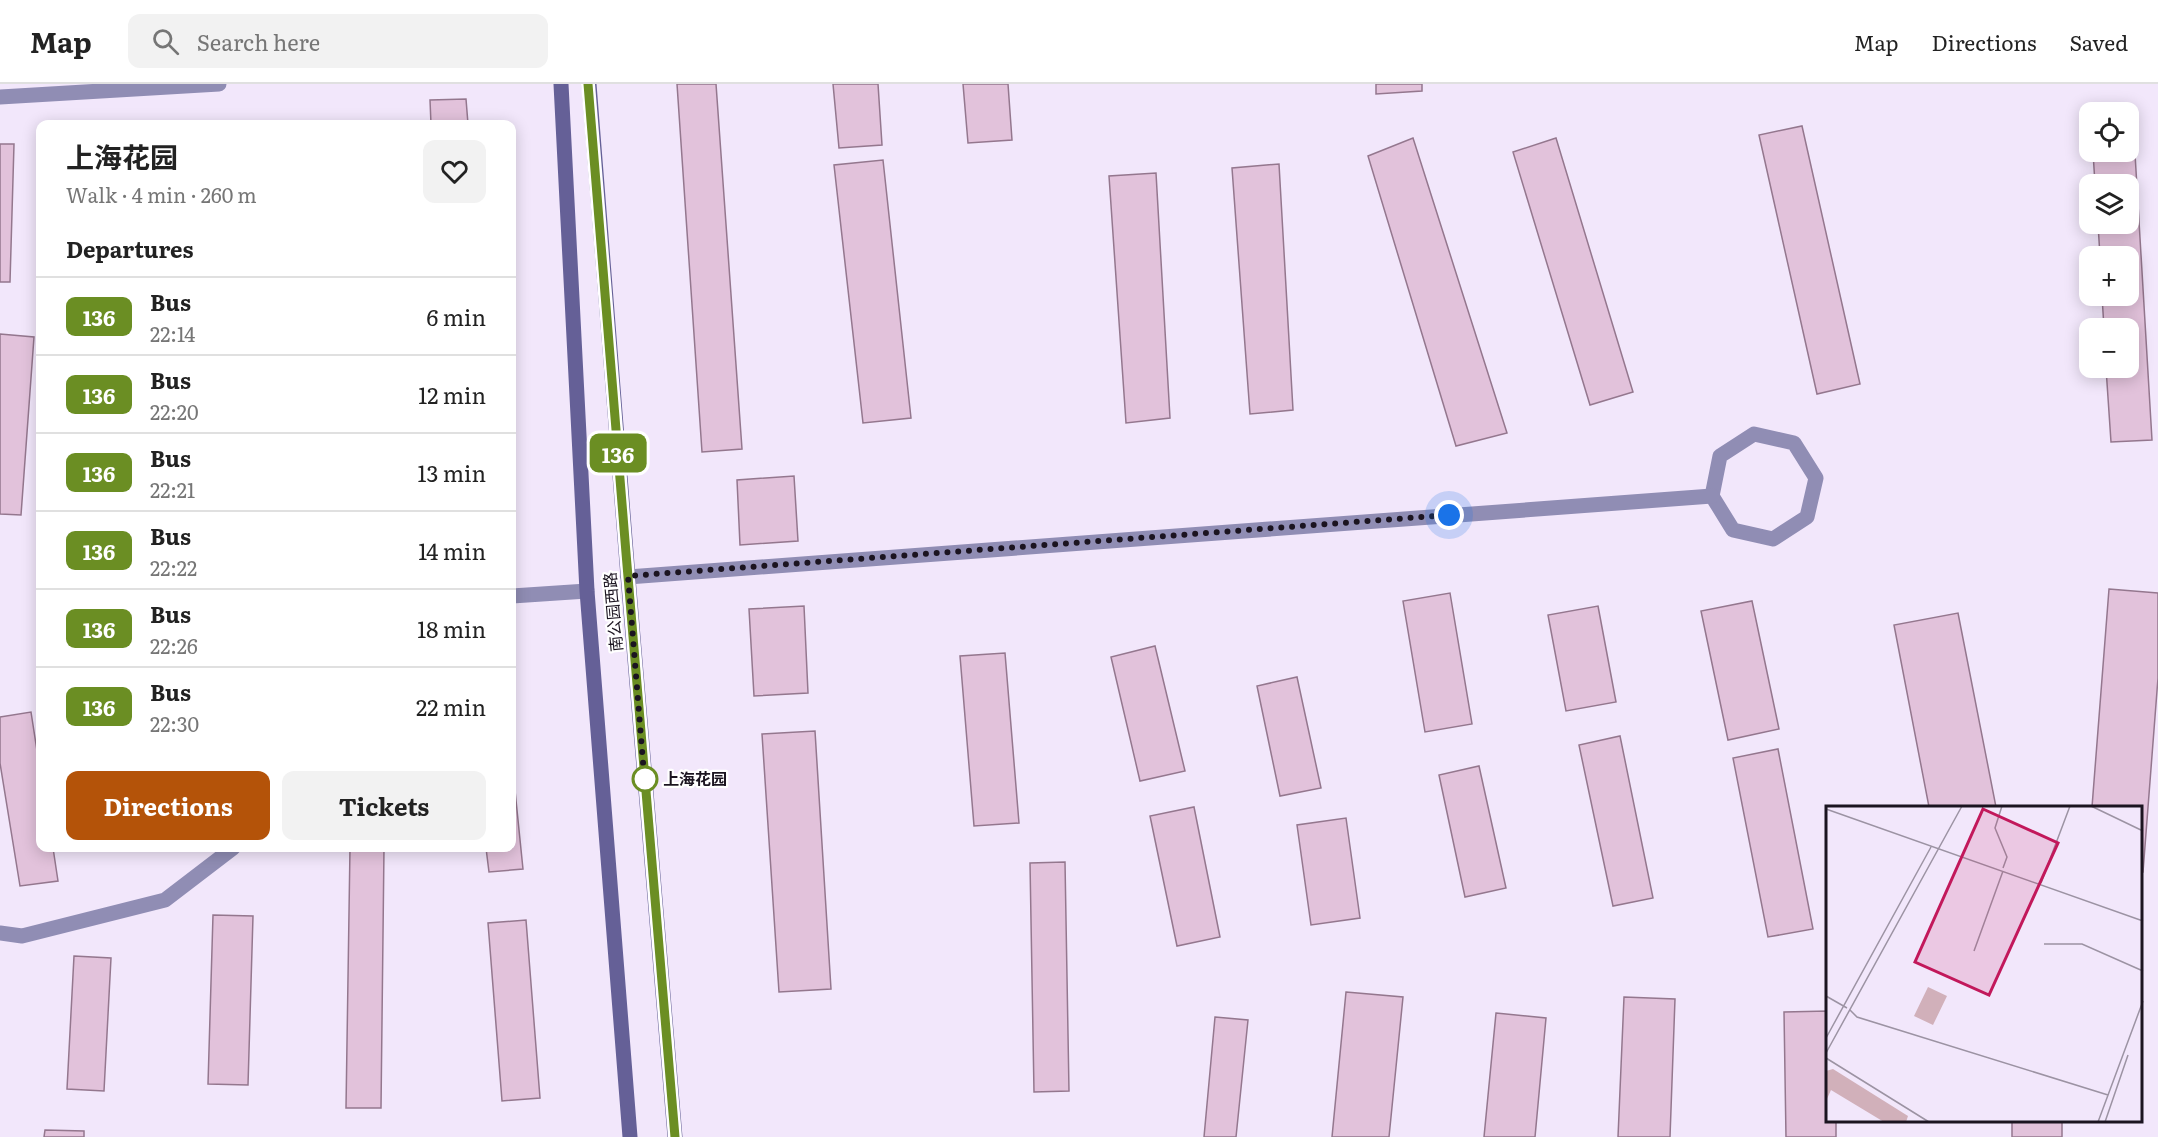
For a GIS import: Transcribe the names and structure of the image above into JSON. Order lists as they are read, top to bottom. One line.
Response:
{"streets":{"main road":["南公园西路"]},"places":["上海花园"],"lines":["bus line 136"],"page":{"header":"Map","search":"Search here","nav":["Map","Directions","Saved"],"on_map":"136","map_buttons":["+","−"],"heading":[["上海花园","Walk · 4 min · 260 m"],"Departures"],"list":[{"mark":"136","name":"Bus","note":"22:14","value":"6 min"},{"mark":"136","name":"Bus","note":"22:20","value":"12 min"},{"mark":"136","name":"Bus","note":"22:21","value":"13 min"},{"mark":"136","name":"Bus","note":"22:22","value":"14 min"},{"mark":"136","name":"Bus","note":"22:26","value":"18 min"},{"mark":"136","name":"Bus","note":"22:30","value":"22 min"}],"buttons":["Directions","Tickets"]}}
